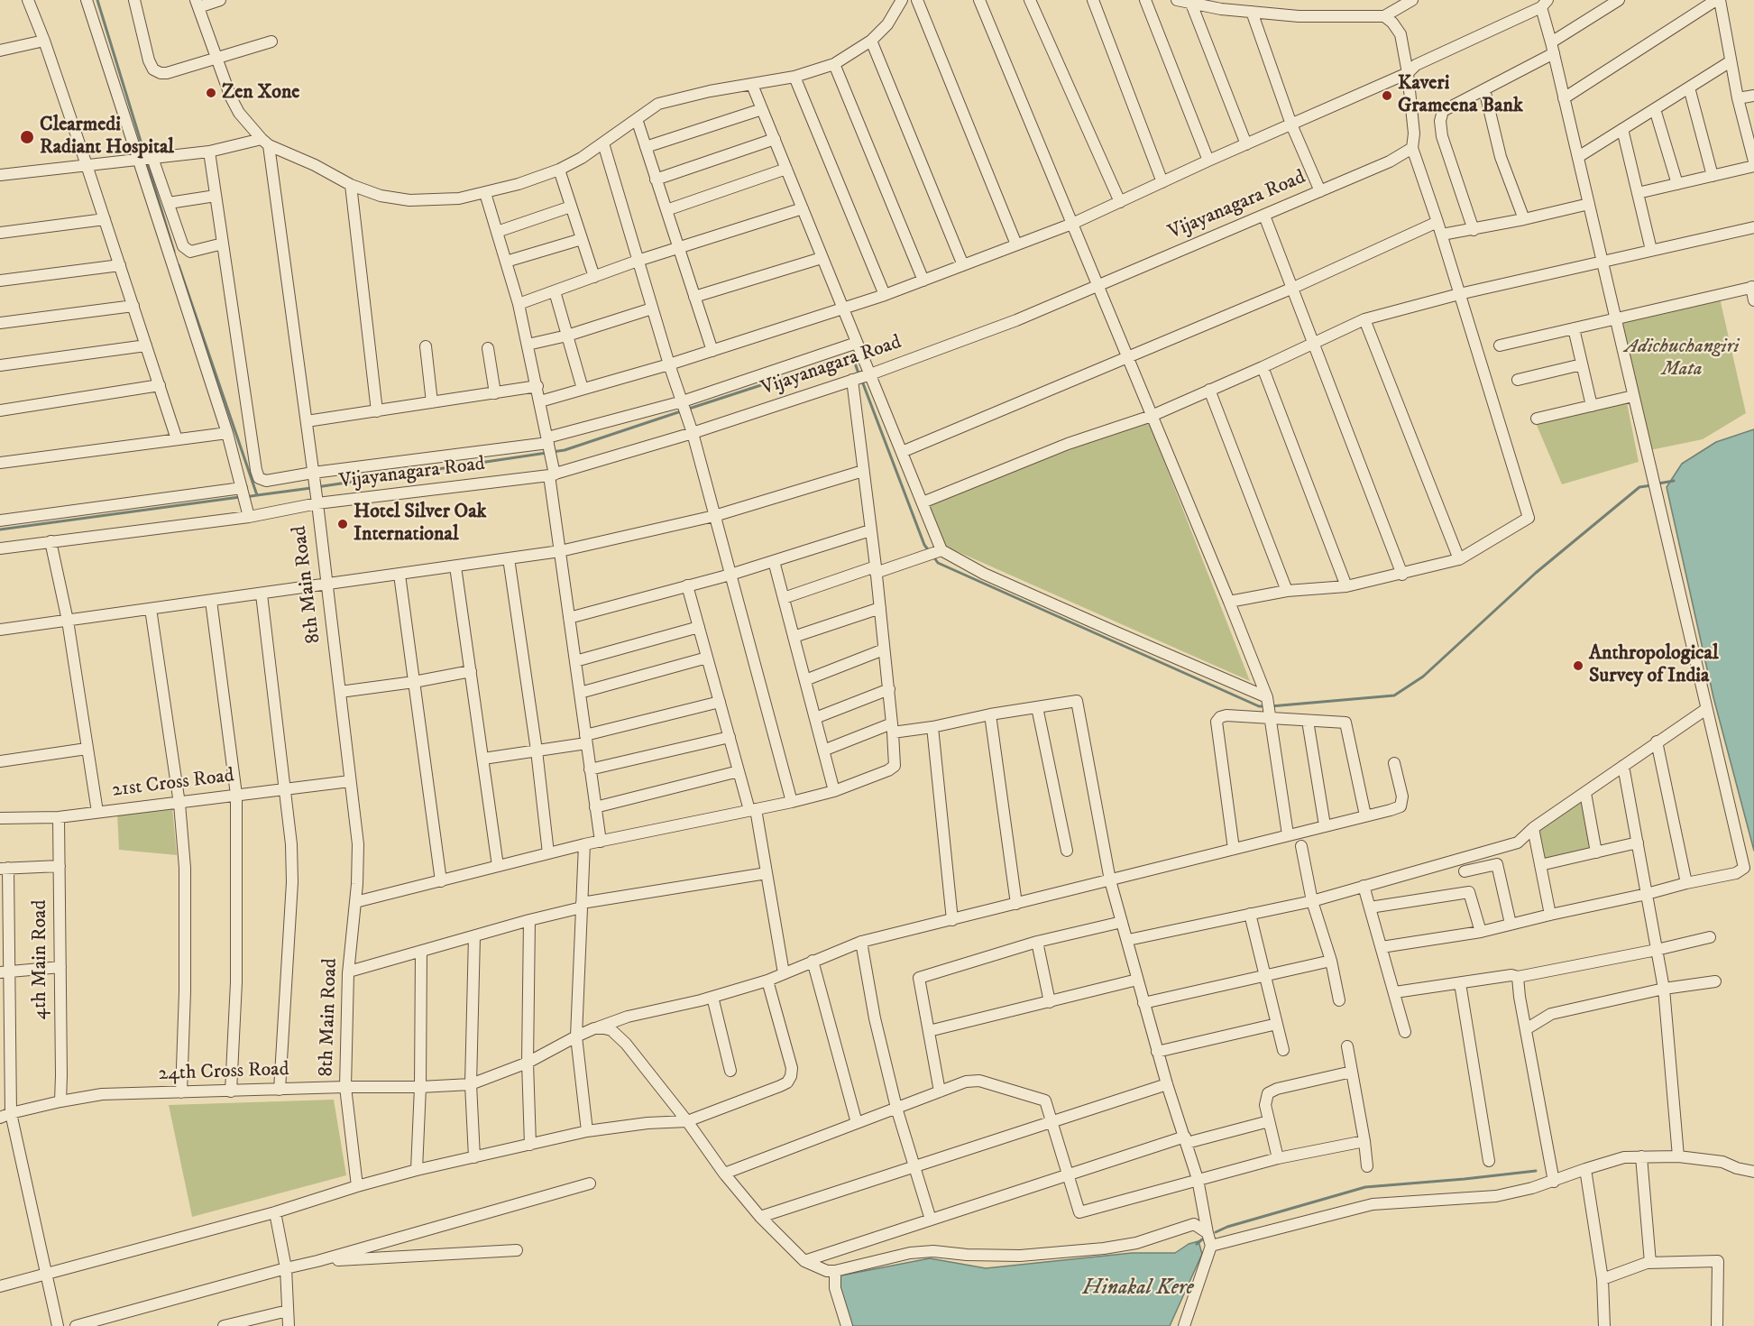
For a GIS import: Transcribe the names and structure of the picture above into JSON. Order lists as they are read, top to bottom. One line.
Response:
{"streets":{"street":["Vijayanagara Road","8th Main Road","21st Cross Road","4th Main Road","24th Cross Road"]},"crossings":[["Vijayanagara Road","8th Main Road"],["8th Main Road","21st Cross Road"],["8th Main Road","24th Cross Road"],["21st Cross Road","4th Main Road"],["4th Main Road","24th Cross Road"]],"water":["Hinakal Kere"],"parks":["Adichuchangiri Mata"],"places":["Zen Xone","Kaveri Grameena Bank","Clearmedi Radiant Hospital","Hotel Silver Oak International","Anthropological Survey of India"]}
